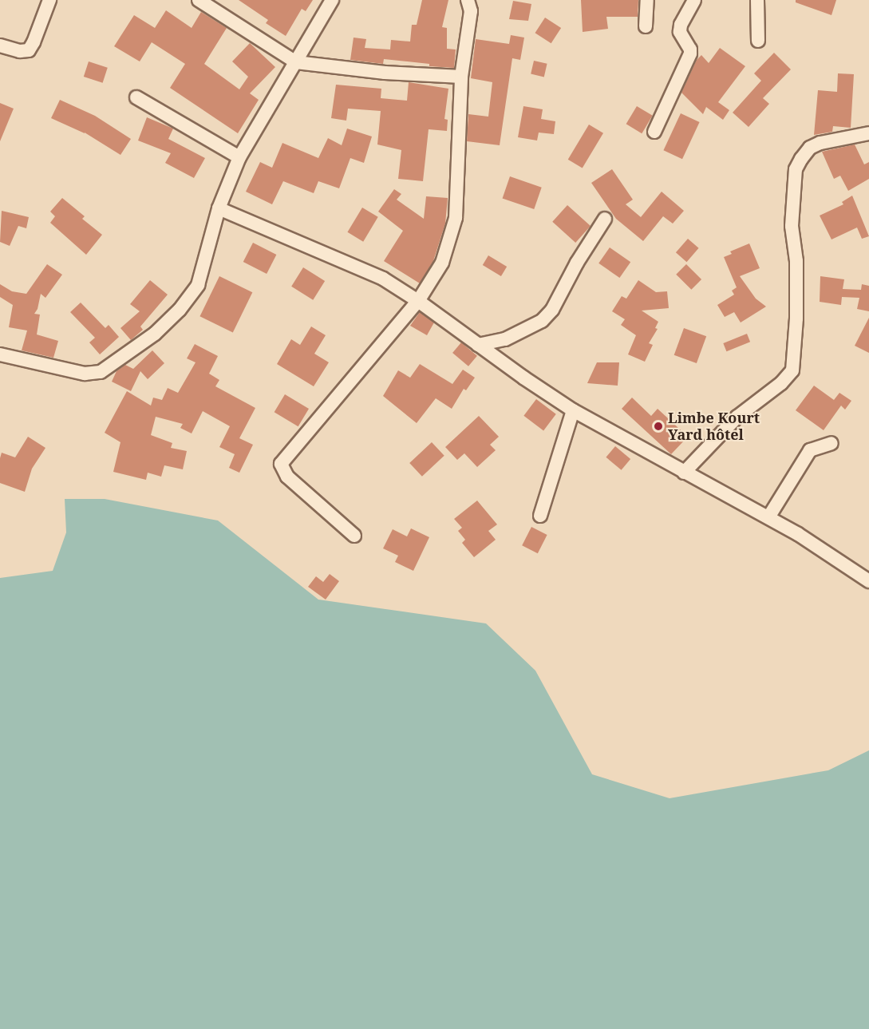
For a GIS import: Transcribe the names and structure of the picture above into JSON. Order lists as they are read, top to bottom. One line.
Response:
{"places":["Limbe Kourt Yard hôtel"]}
